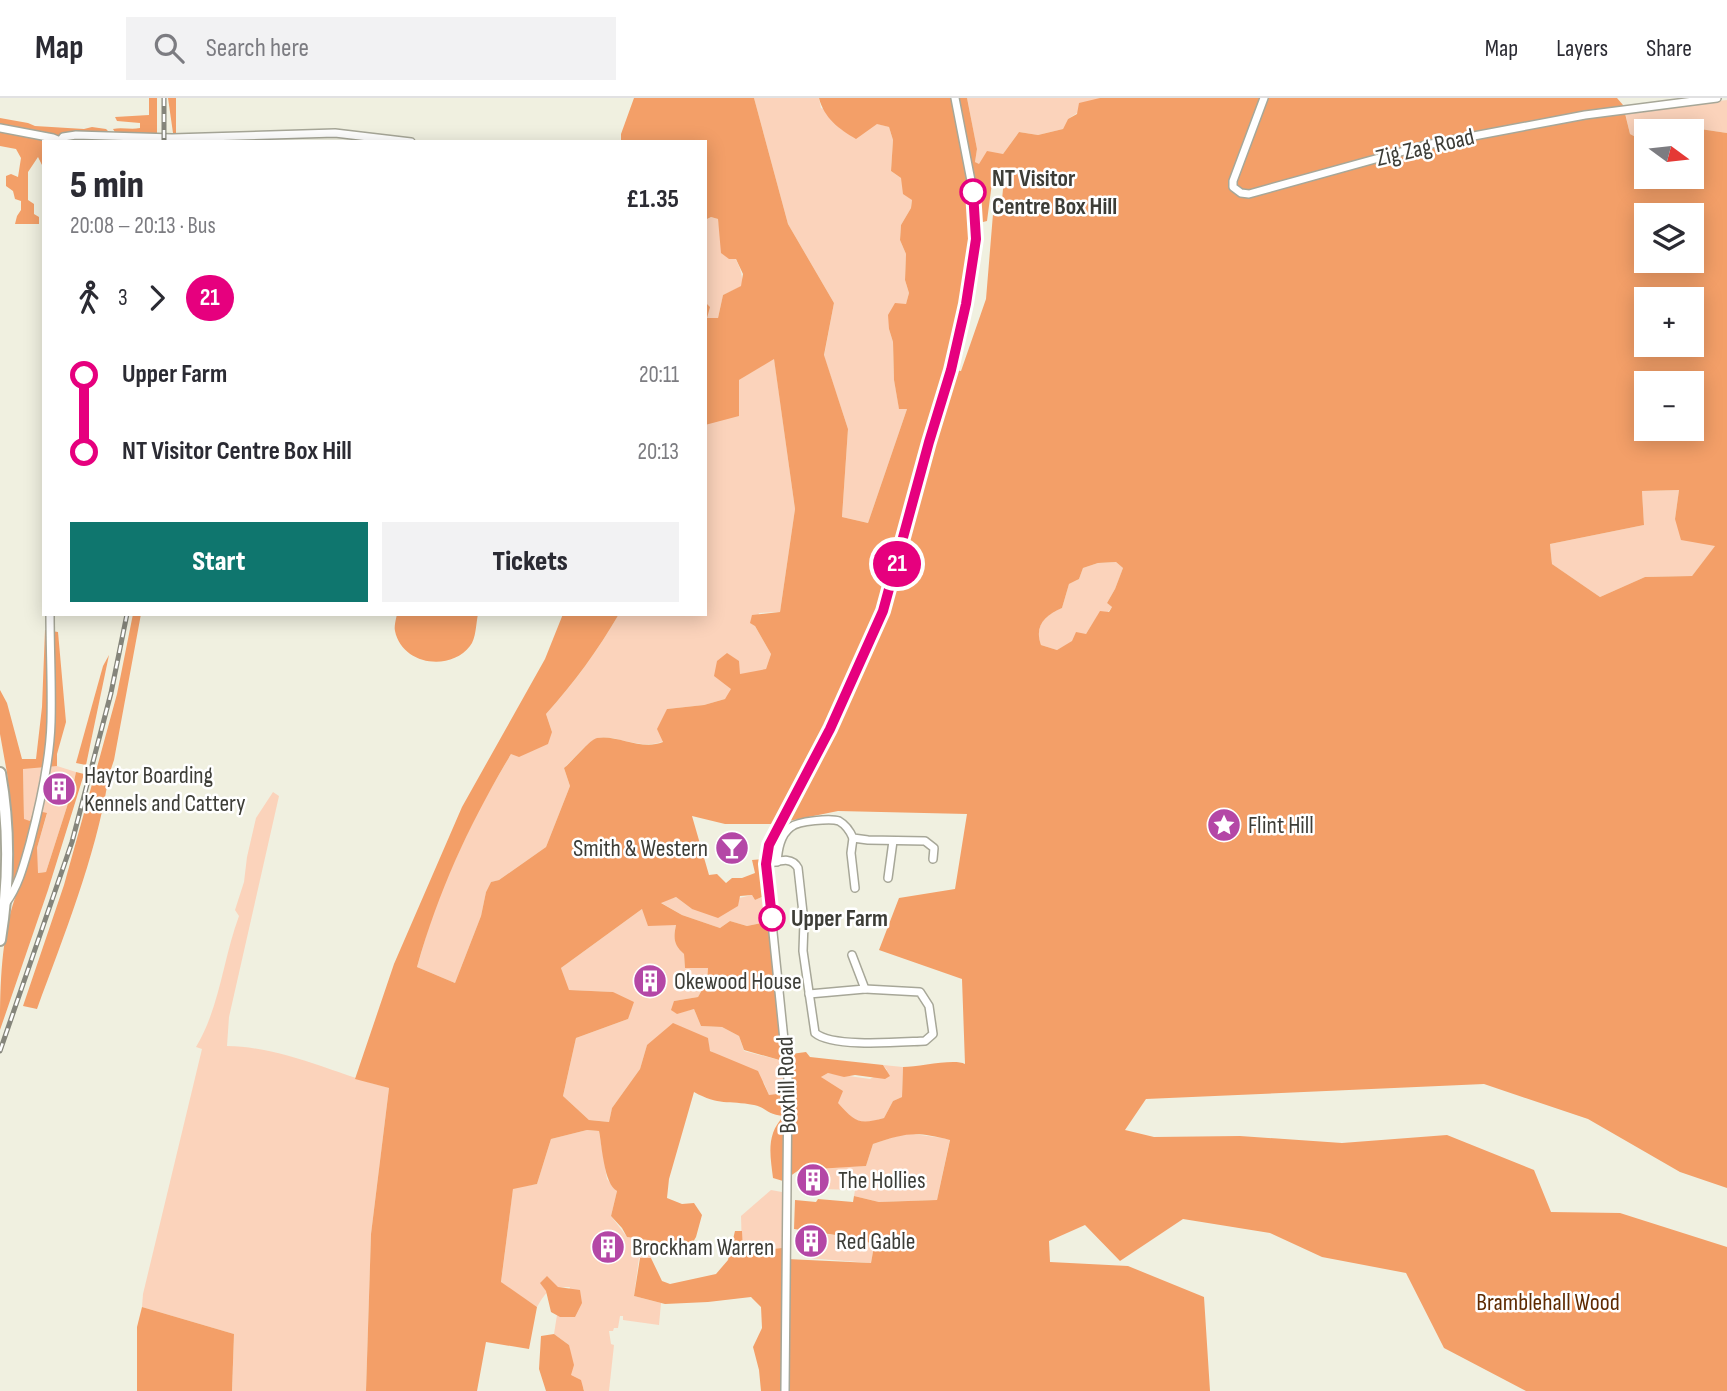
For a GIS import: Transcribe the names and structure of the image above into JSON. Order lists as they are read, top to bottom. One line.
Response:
{"streets":{"street":["Zig Zag Road","Boxhill Road"]},"parks":["Bramblehall Wood"],"places":{"other":["NT Visitor Centre Box Hill","Upper Farm"],"building":["Haytor Boarding Kennels and Cattery","Okewood House","The Hollies","Red Gable","Brockham Warren"],"place":["Flint Hill"],"bar":["Smith & Western"]},"lines":["bus line 21"],"north":"right","page":{"header":"Map","search":"Search here","nav":["Map","Layers","Share"],"on_map":"21","map_buttons":["+","−"],"heading":["5 min","20:08 – 20:13 · Bus","£1.35"],"legs":["3","21"],"list":[{"name":"Upper Farm","value":"20:11"},{"name":"NT Visitor Centre Box Hill","value":"20:13"}],"buttons":["Start","Tickets"]}}
